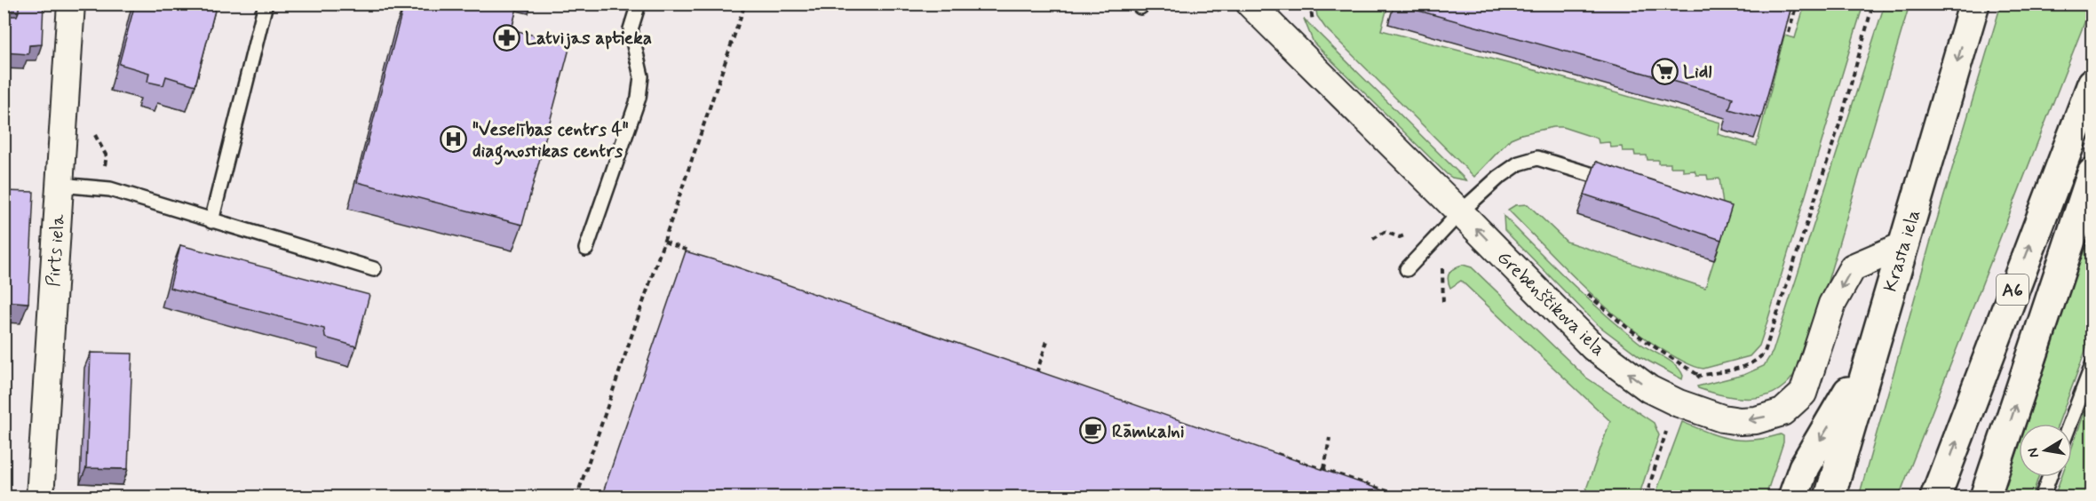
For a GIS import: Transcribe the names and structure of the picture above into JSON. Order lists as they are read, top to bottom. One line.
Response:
{"streets":{"highway":["Krasta iela","A6"],"street":["Pirts iela","Grebenščikova iela"]},"crossings":[["Krasta iela","Grebenščikova iela"]],"places":{"pharmacy":["Latvijas aptieka"],"supermarket":["Lidl"],"hospital":["\"Veselības centrs 4\" diagnostikas centrs"],"cafe":["Rāmkalni"]},"north":"left"}
